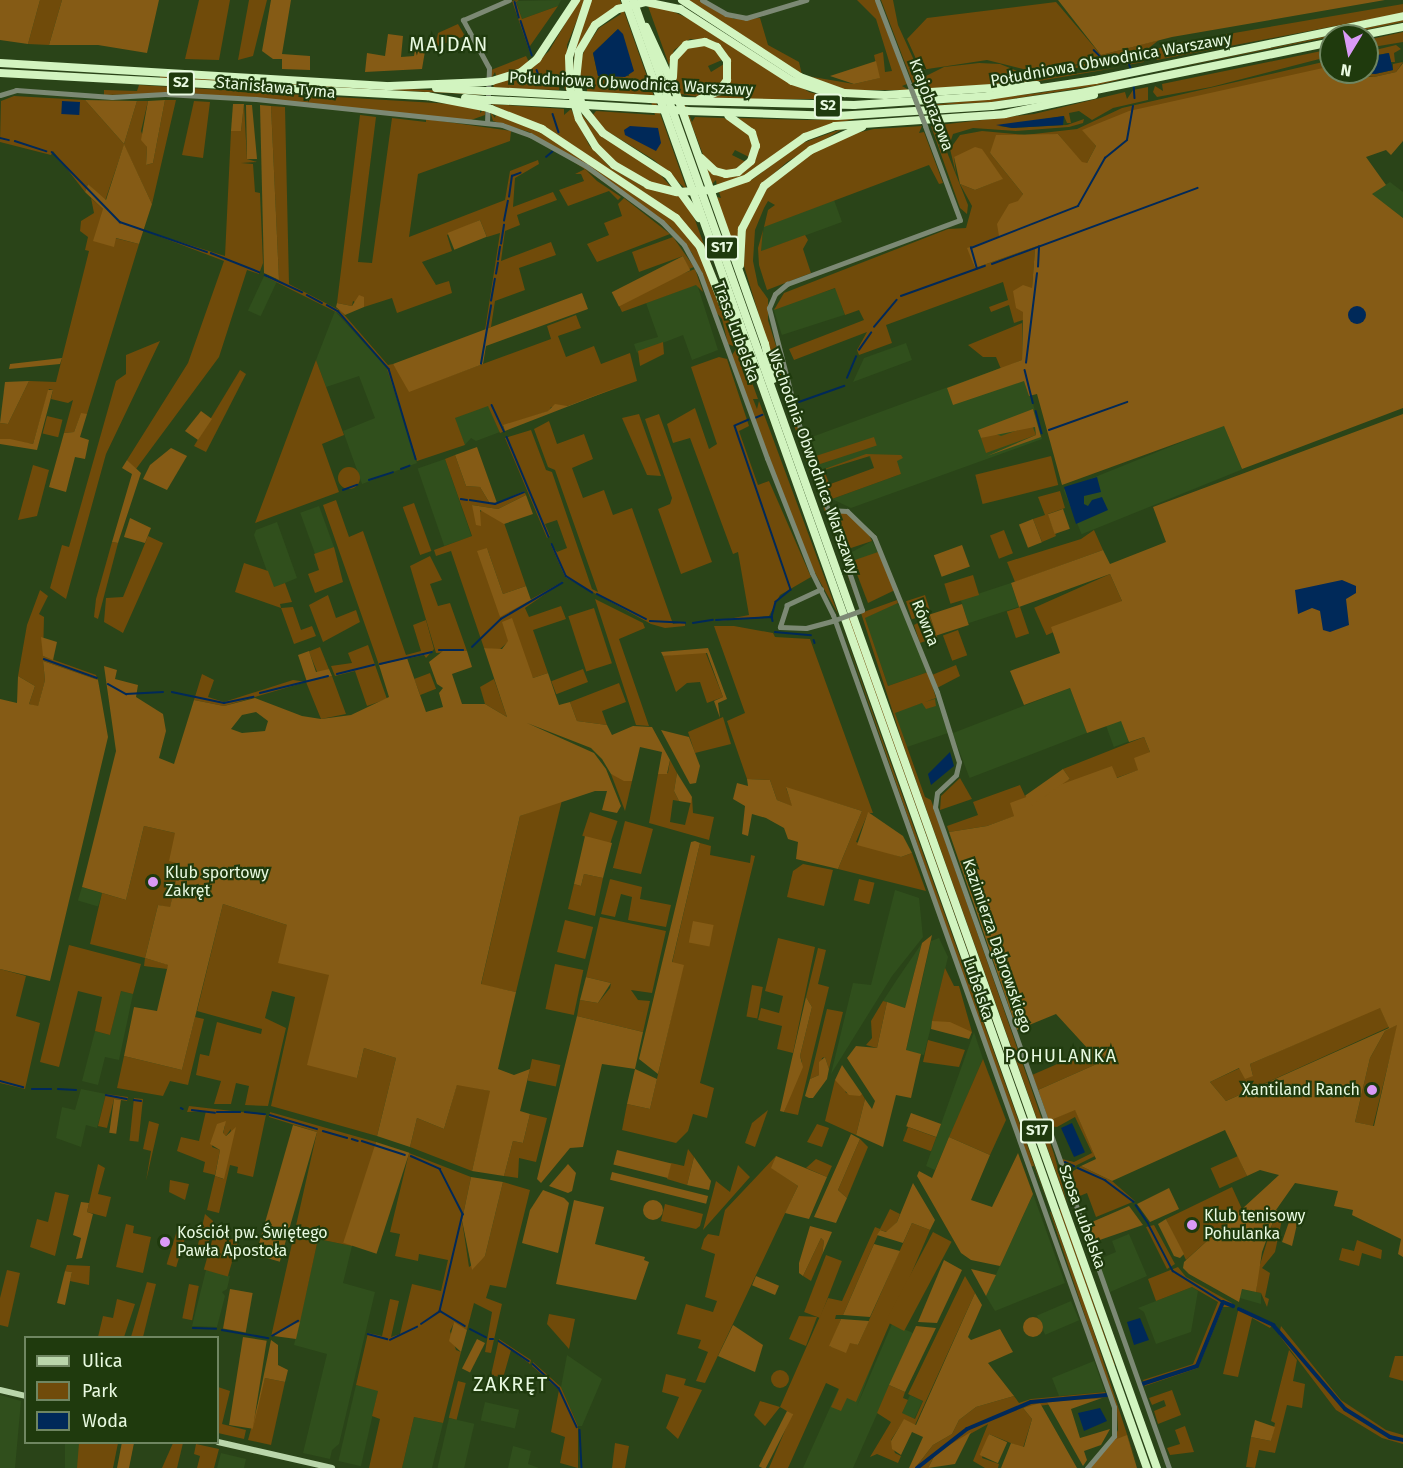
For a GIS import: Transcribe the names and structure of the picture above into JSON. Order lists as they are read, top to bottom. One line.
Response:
{"streets":{"highway":["Południowa Obwodnica Warszawy","S2","S17","Wschodnia Obwodnica Warszawy","Szosa Lubelska"],"street":["Stanisława Tyma","Krajobrazowa","Trasa Lubelska","Równa","Kazimierza Dąbrowskiego","Lubelska"]},"crossings":[["Stanisława Tyma","Trasa Lubelska"],["Krajobrazowa","Równa"],["S17","Wschodnia Obwodnica Warszawy"],["Trasa Lubelska","Lubelska"],["Wschodnia Obwodnica Warszawy","Szosa Lubelska"],["Równa","Kazimierza Dąbrowskiego"]],"districts":["MAJDAN","POHULANKA","ZAKRĘT"],"places":["Klub sportowy Zakręt","Xantiland Ranch","Klub tenisowy Pohulanka","Kościół pw. Świętego Pawła Apostoła"],"legend":["Ulica","Park","Woda"],"north":"bottom"}
